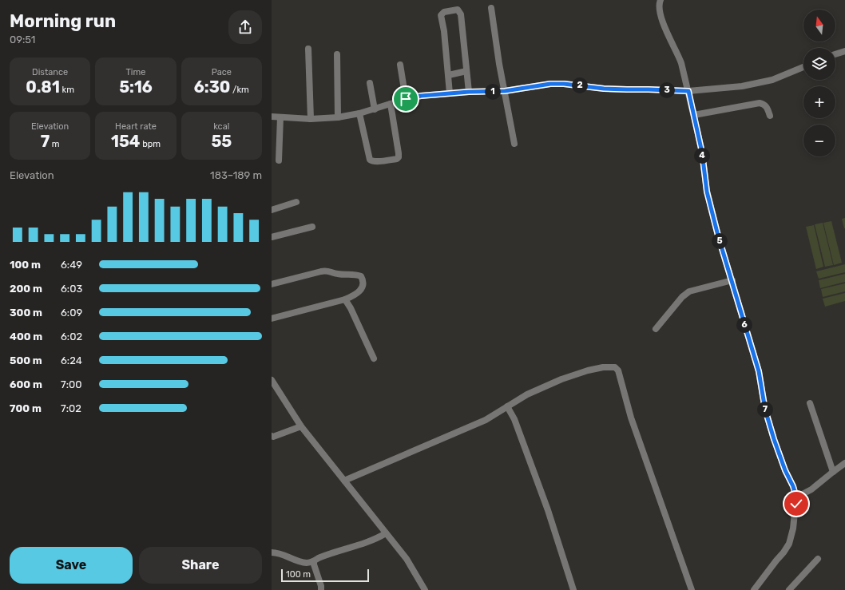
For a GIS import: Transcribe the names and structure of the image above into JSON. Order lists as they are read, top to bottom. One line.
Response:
{"scale_bar":"100 m","north":"top","page":{"heading":["Morning run","09:51"],"map_buttons":["+","−"],"stats":[["Distance","0.81 km"],["Time","5:16"],["Pace","6:30 /km"],["Elevation","7 m"],["Heart rate","154 bpm"],["kcal","55"]],"pins":["2","3","1","4","5","6","7"],"chart":["Elevation","183–189 m"],"list":[{"name":"100 m","note":"6:49"},{"name":"200 m","note":"6:03"},{"name":"300 m","note":"6:09"},{"name":"400 m","note":"6:02"},{"name":"500 m","note":"6:24"},{"name":"600 m","note":"7:00"},{"name":"700 m","note":"7:02"}],"buttons":["Save","Share"],"scale":"100 m"}}
